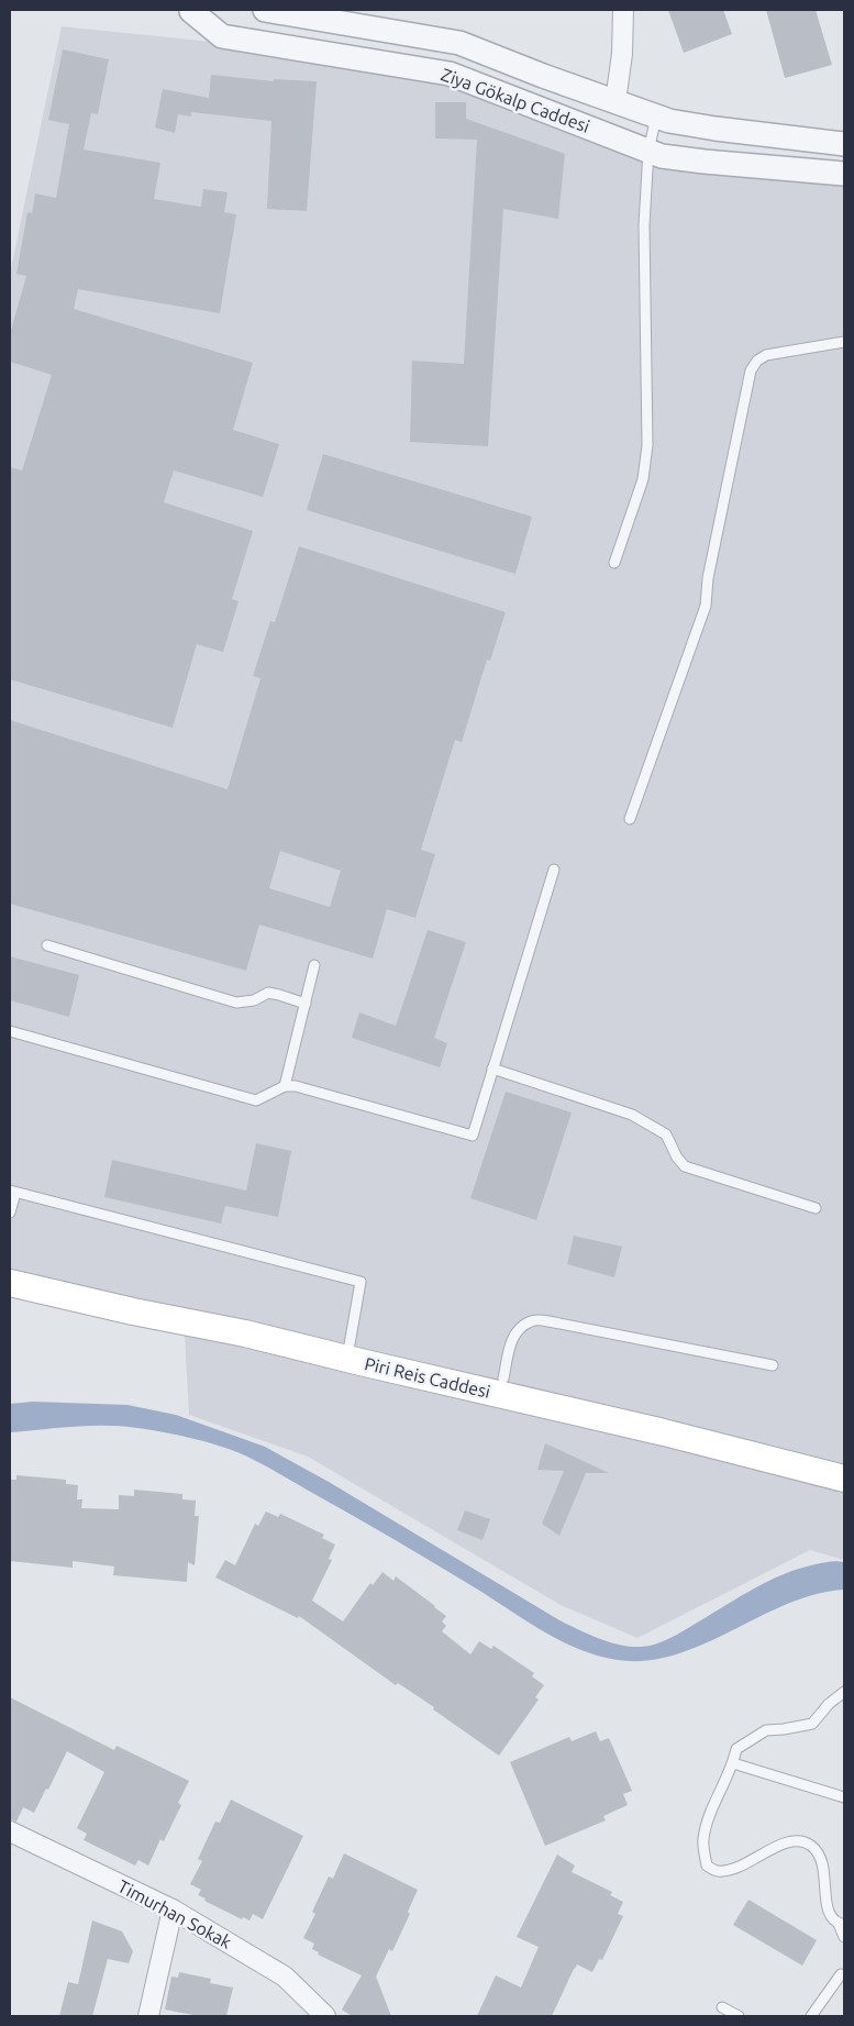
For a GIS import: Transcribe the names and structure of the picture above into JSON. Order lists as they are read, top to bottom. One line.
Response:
{"streets":{"main road":["Piri Reis Caddesi"],"street":["Ziya Gökalp Caddesi","Timurhan Sokak"]}}
